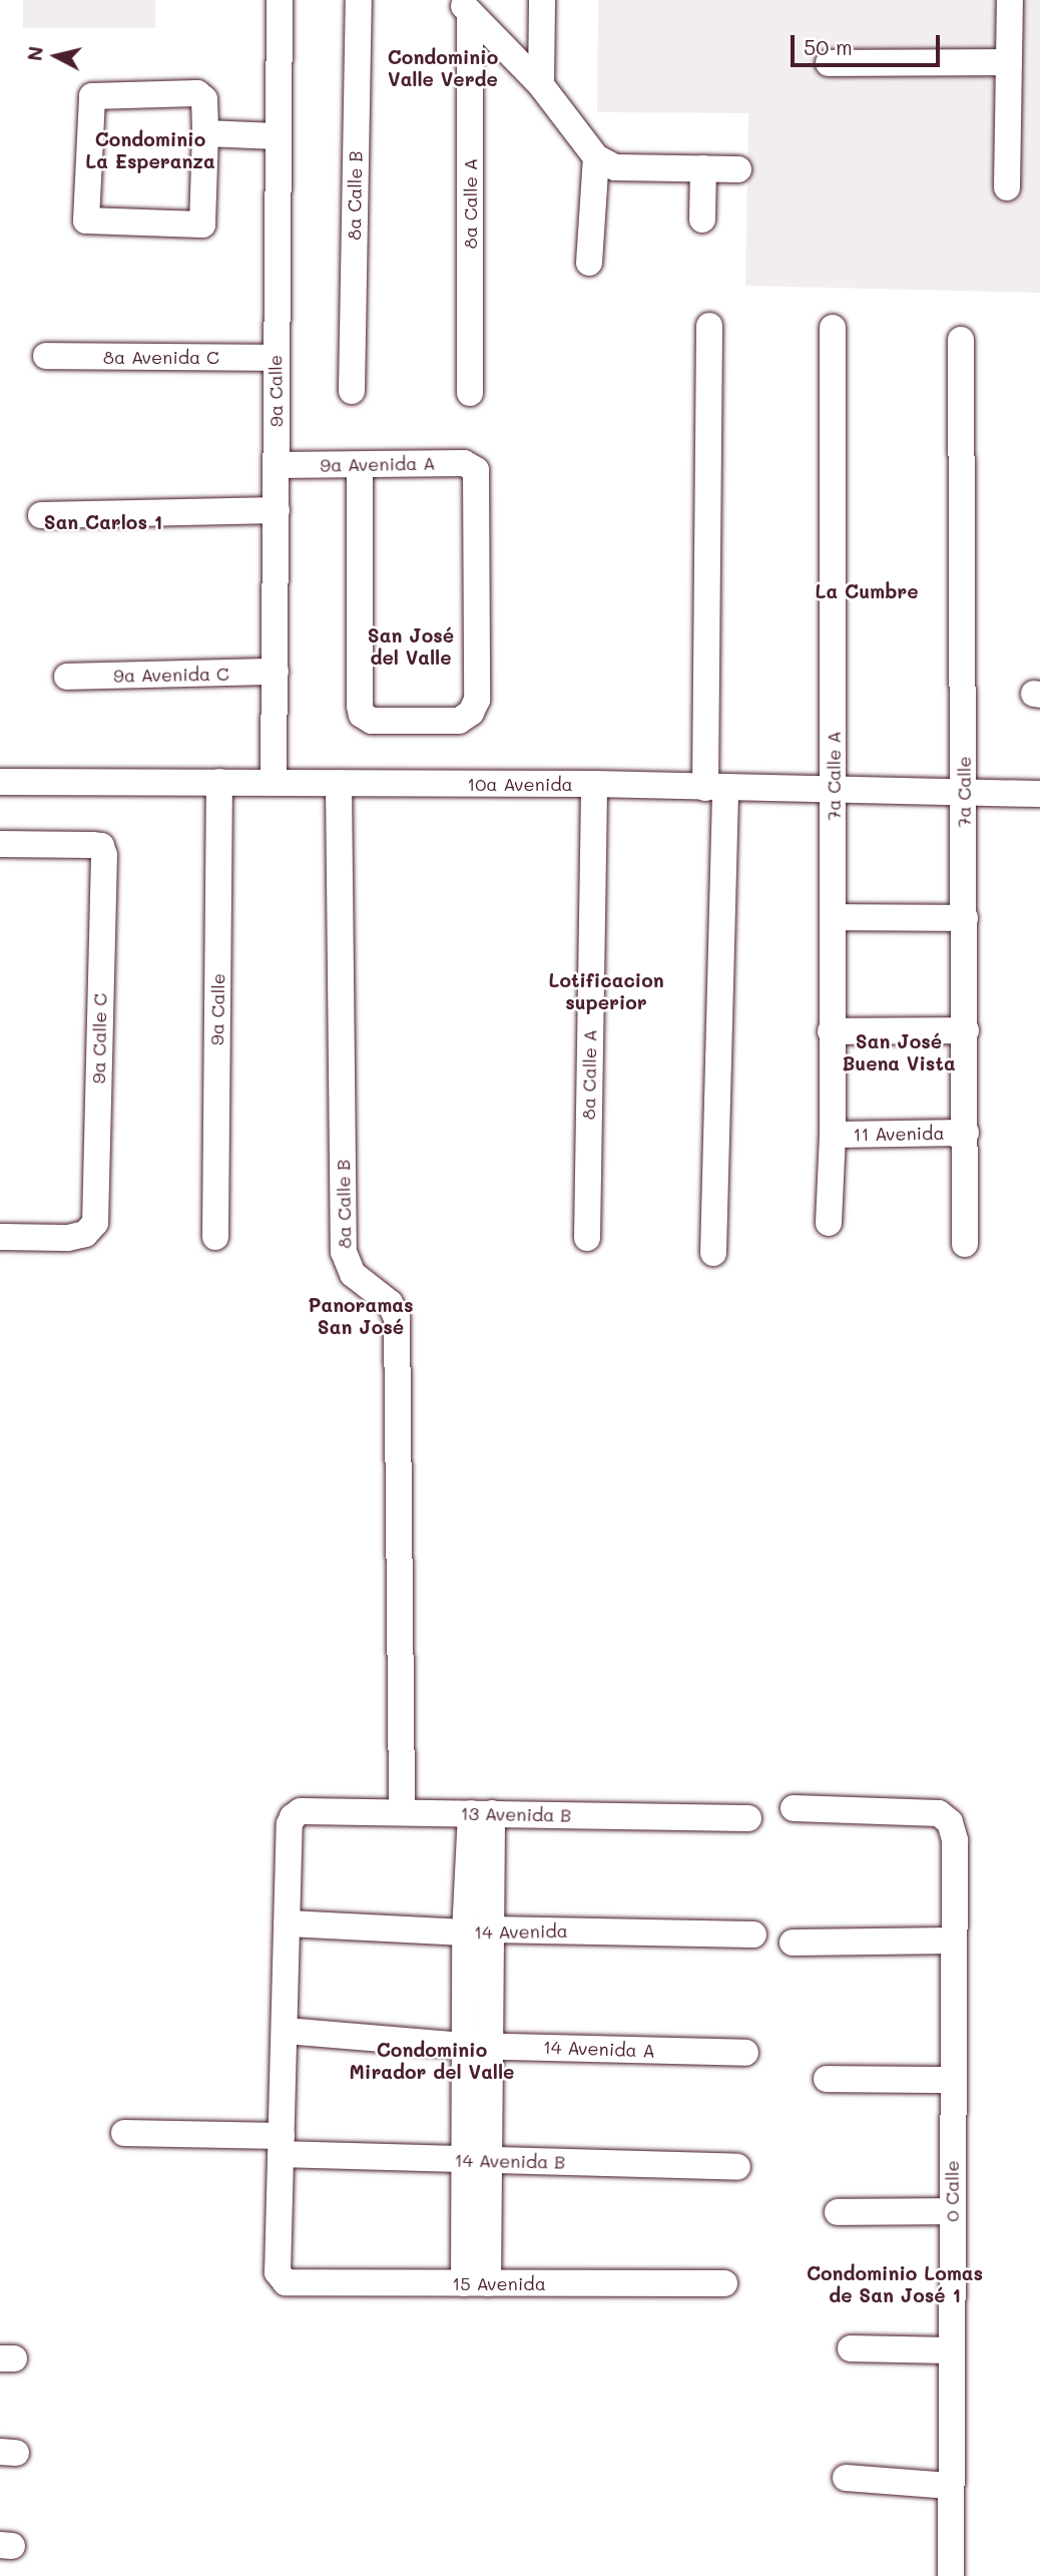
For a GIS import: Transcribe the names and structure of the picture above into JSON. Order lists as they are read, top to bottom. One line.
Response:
{"streets":{"street":["8a Calle B","8a Calle A","8a Avenida C","9a Calle","9a Avenida A","9a Avenida C","7a Calle A","10a Avenida","7a Calle","9a Calle C","11 Avenida","13 Avenida B","14 Avenida","14 Avenida A","14 Avenida B","0 Calle","15 Avenida"]},"crossings":[["8a Calle B","10a Avenida"],["8a Calle B","13 Avenida B"],["8a Calle A","10a Avenida"],["8a Avenida C","9a Calle"],["9a Calle","9a Avenida A"],["9a Calle","9a Avenida C"],["9a Calle","10a Avenida"],["7a Calle A","10a Avenida"],["7a Calle A","11 Avenida"],["10a Avenida","7a Calle"],["7a Calle","11 Avenida"],["13 Avenida B","14 Avenida"],["14 Avenida B","15 Avenida"]],"districts":["Condominio Valle Verde","Condominio La Esperanza","San Carlos 1","La Cumbre","San José del Valle","Lotificacion superior","San José Buena Vista","Panoramas San José","Condominio Mirador del Valle","Condominio Lomas de San José 1"],"scale_bar":"50 m","north":"left"}
